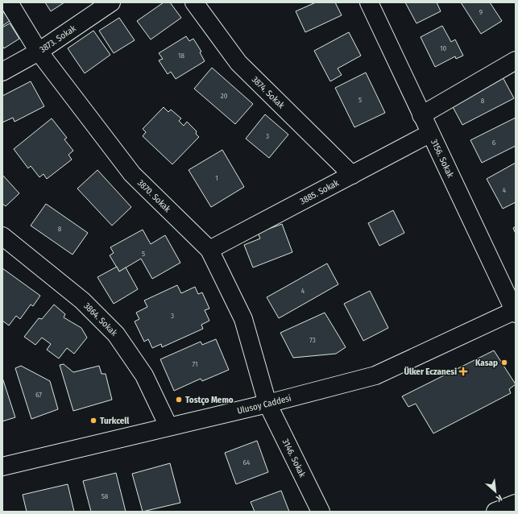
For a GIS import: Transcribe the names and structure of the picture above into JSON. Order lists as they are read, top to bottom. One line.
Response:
{"streets":{"street":["3873. Sokak","3874. Sokak","3156. Sokak","3885. Sokak","3870. Sokak","3864. Sokak","Ulusoy Caddesi","3146. Sokak"]},"crossings":[["3873. Sokak","3870. Sokak"],["3874. Sokak","3885. Sokak"],["3156. Sokak","3885. Sokak"],["3156. Sokak","Ulusoy Caddesi"],["3885. Sokak","3870. Sokak"],["3870. Sokak","Ulusoy Caddesi"],["3870. Sokak","3146. Sokak"],["3864. Sokak","Ulusoy Caddesi"],["Ulusoy Caddesi","3146. Sokak"]],"places":{"other":["Kasap","Tostço Memo","Turkcell"],"health":["Ülker Eczanesi"]},"house_numbers":["9","10","18","20","5","8","3","6","1","4","8","5","4","3","73","71","67","64","58"],"north":"bottom right"}
